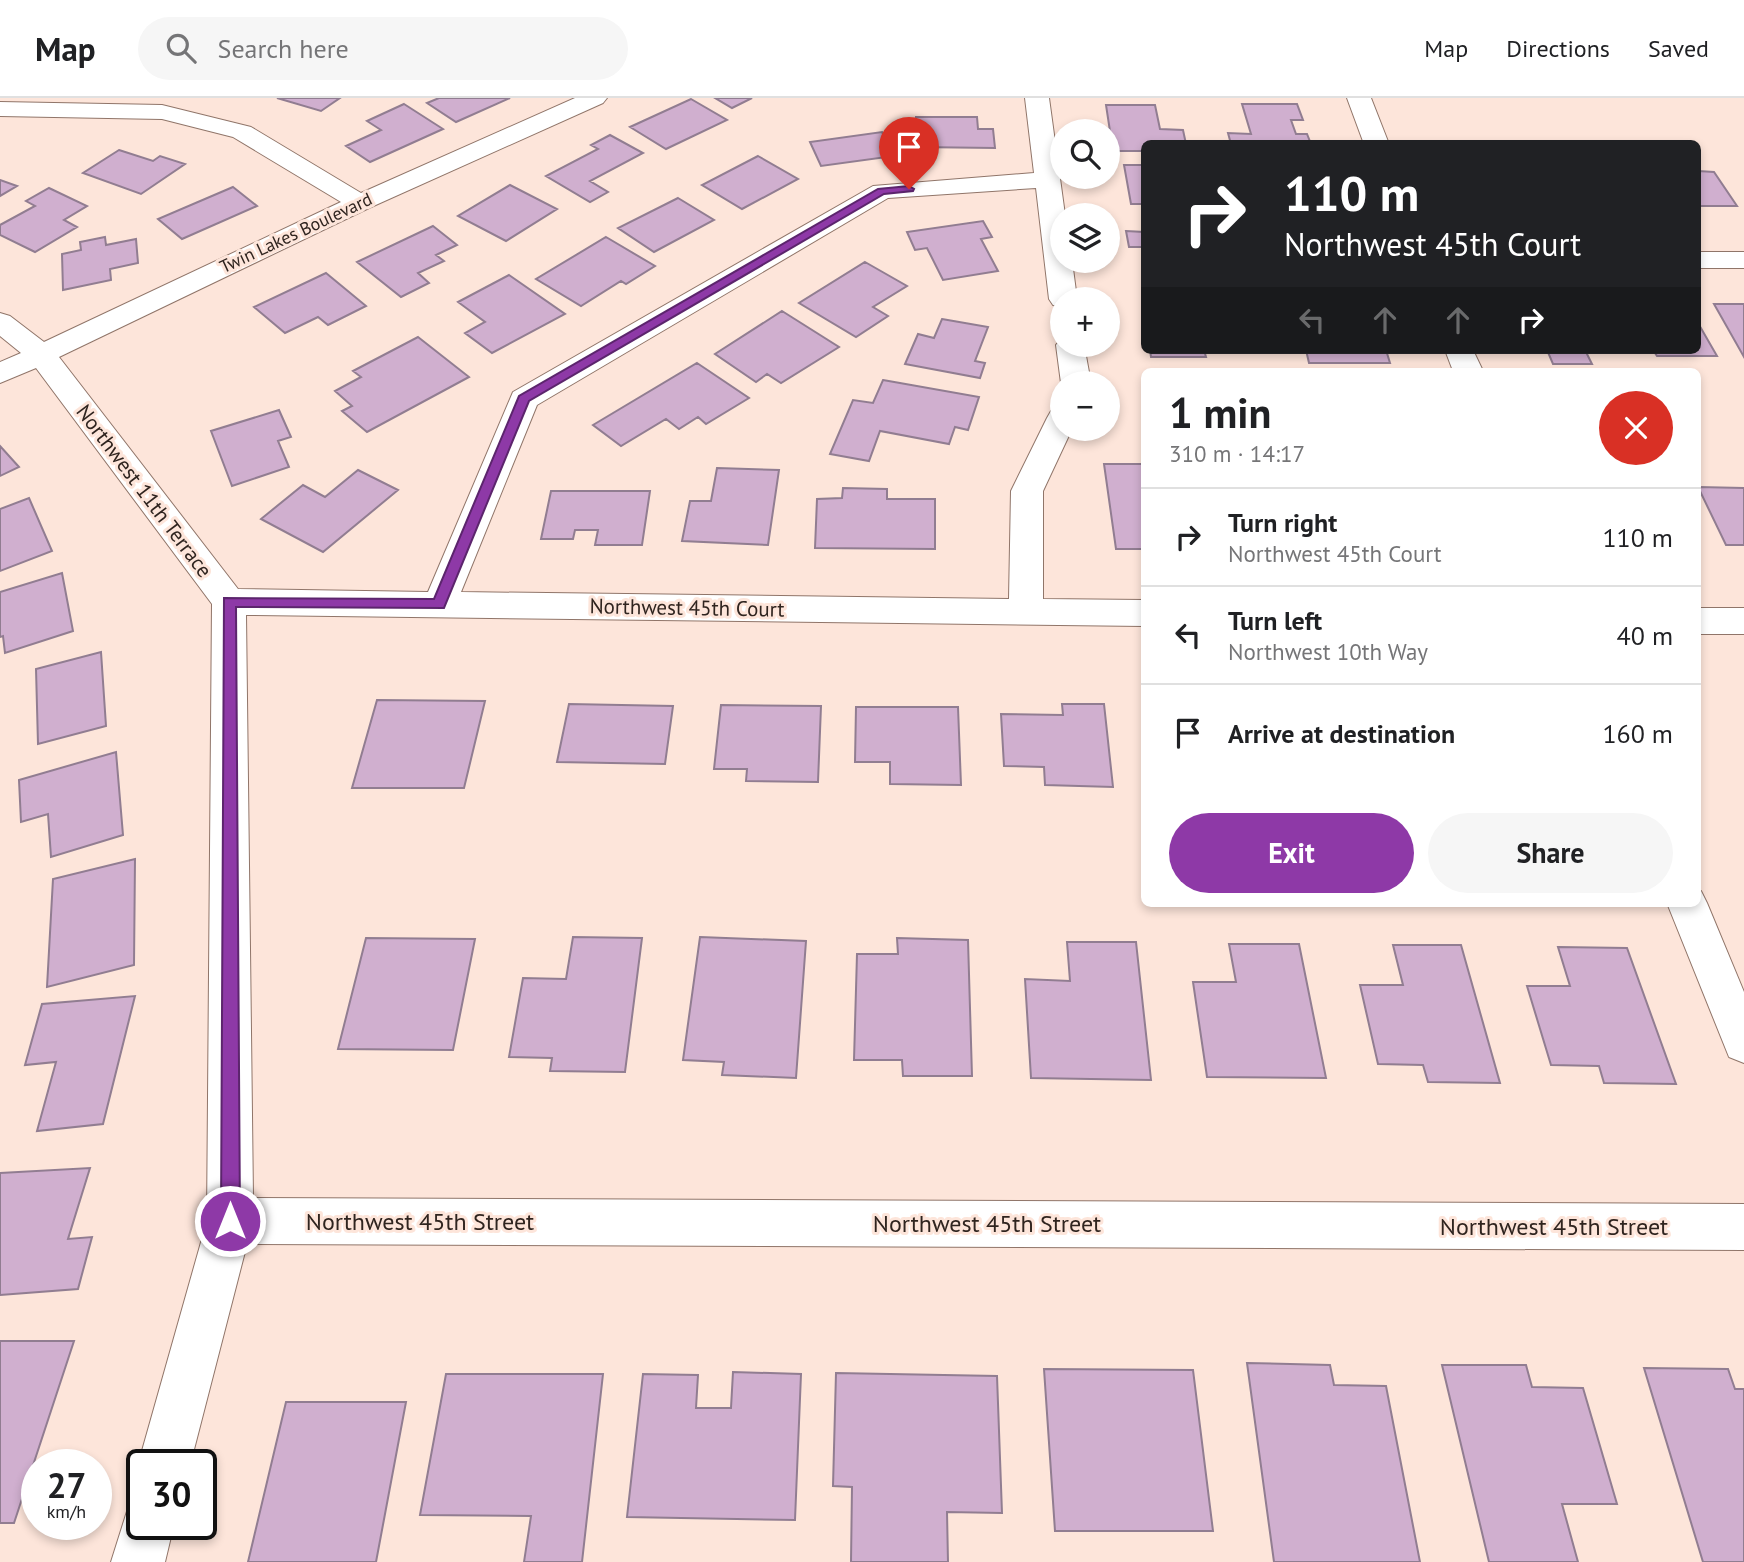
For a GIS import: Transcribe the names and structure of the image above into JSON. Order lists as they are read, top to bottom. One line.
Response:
{"streets":{"street":["Twin Lakes Boulevard","Northwest 11th Terrace","Northwest 45th Court","Northwest 45th Street"]},"crossings":[["Twin Lakes Boulevard","Northwest 11th Terrace"],["Northwest 11th Terrace","Northwest 45th Court"]],"page":{"header":"Map","search":"Search here","nav":["Map","Directions","Saved"],"map_buttons":["+","−"],"turn":["110 m","Northwest 45th Court"],"heading":["1 min","310 m · 14:17"],"list":[{"name":"Turn right","note":"Northwest 45th Court","value":"110 m"},{"name":"Turn left","note":"Northwest 10th Way","value":"40 m"},{"name":"Arrive at destination","value":"160 m"}],"buttons":["Exit","Share"],"speed":"27 km/h","limit":"30"}}
